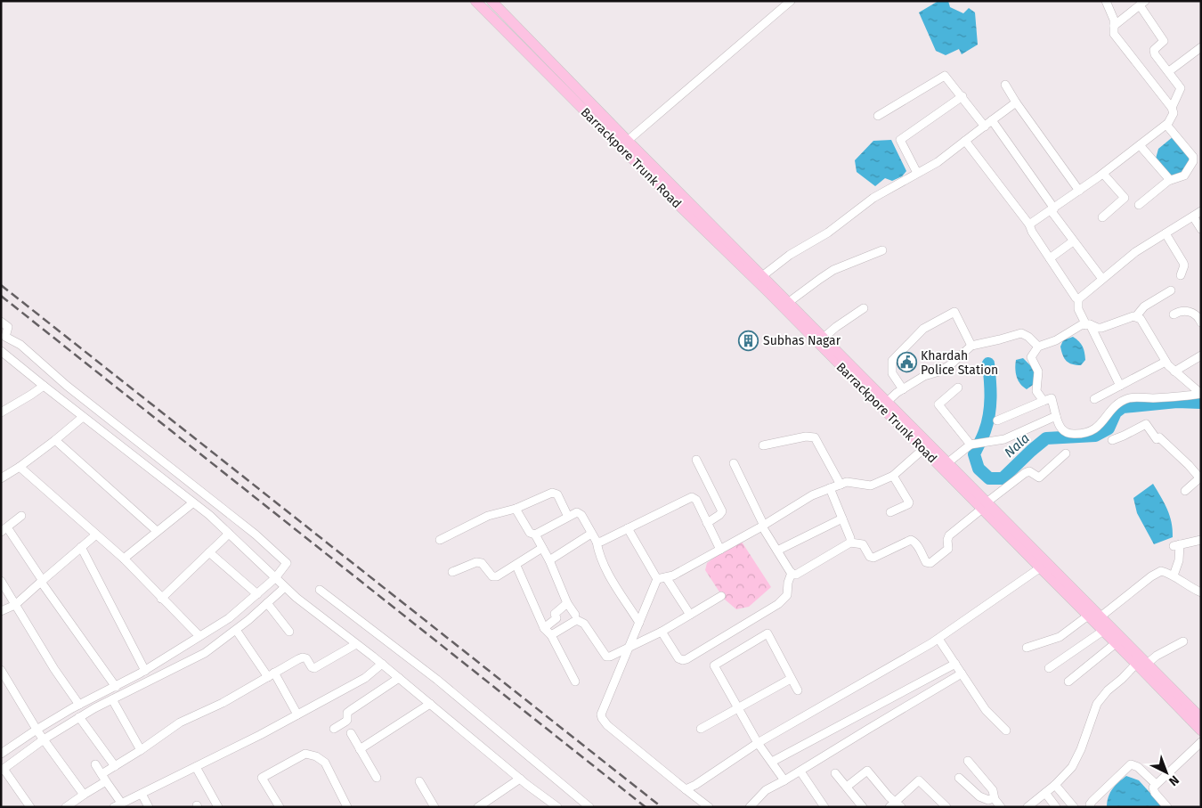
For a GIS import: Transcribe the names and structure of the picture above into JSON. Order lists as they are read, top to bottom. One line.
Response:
{"streets":{"main road":["Barrackpore Trunk Road"]},"water":["Nala"],"places":{"building":["Subhas Nagar"],"public building":["Khardah Police Station"]},"north":"bottom right"}
